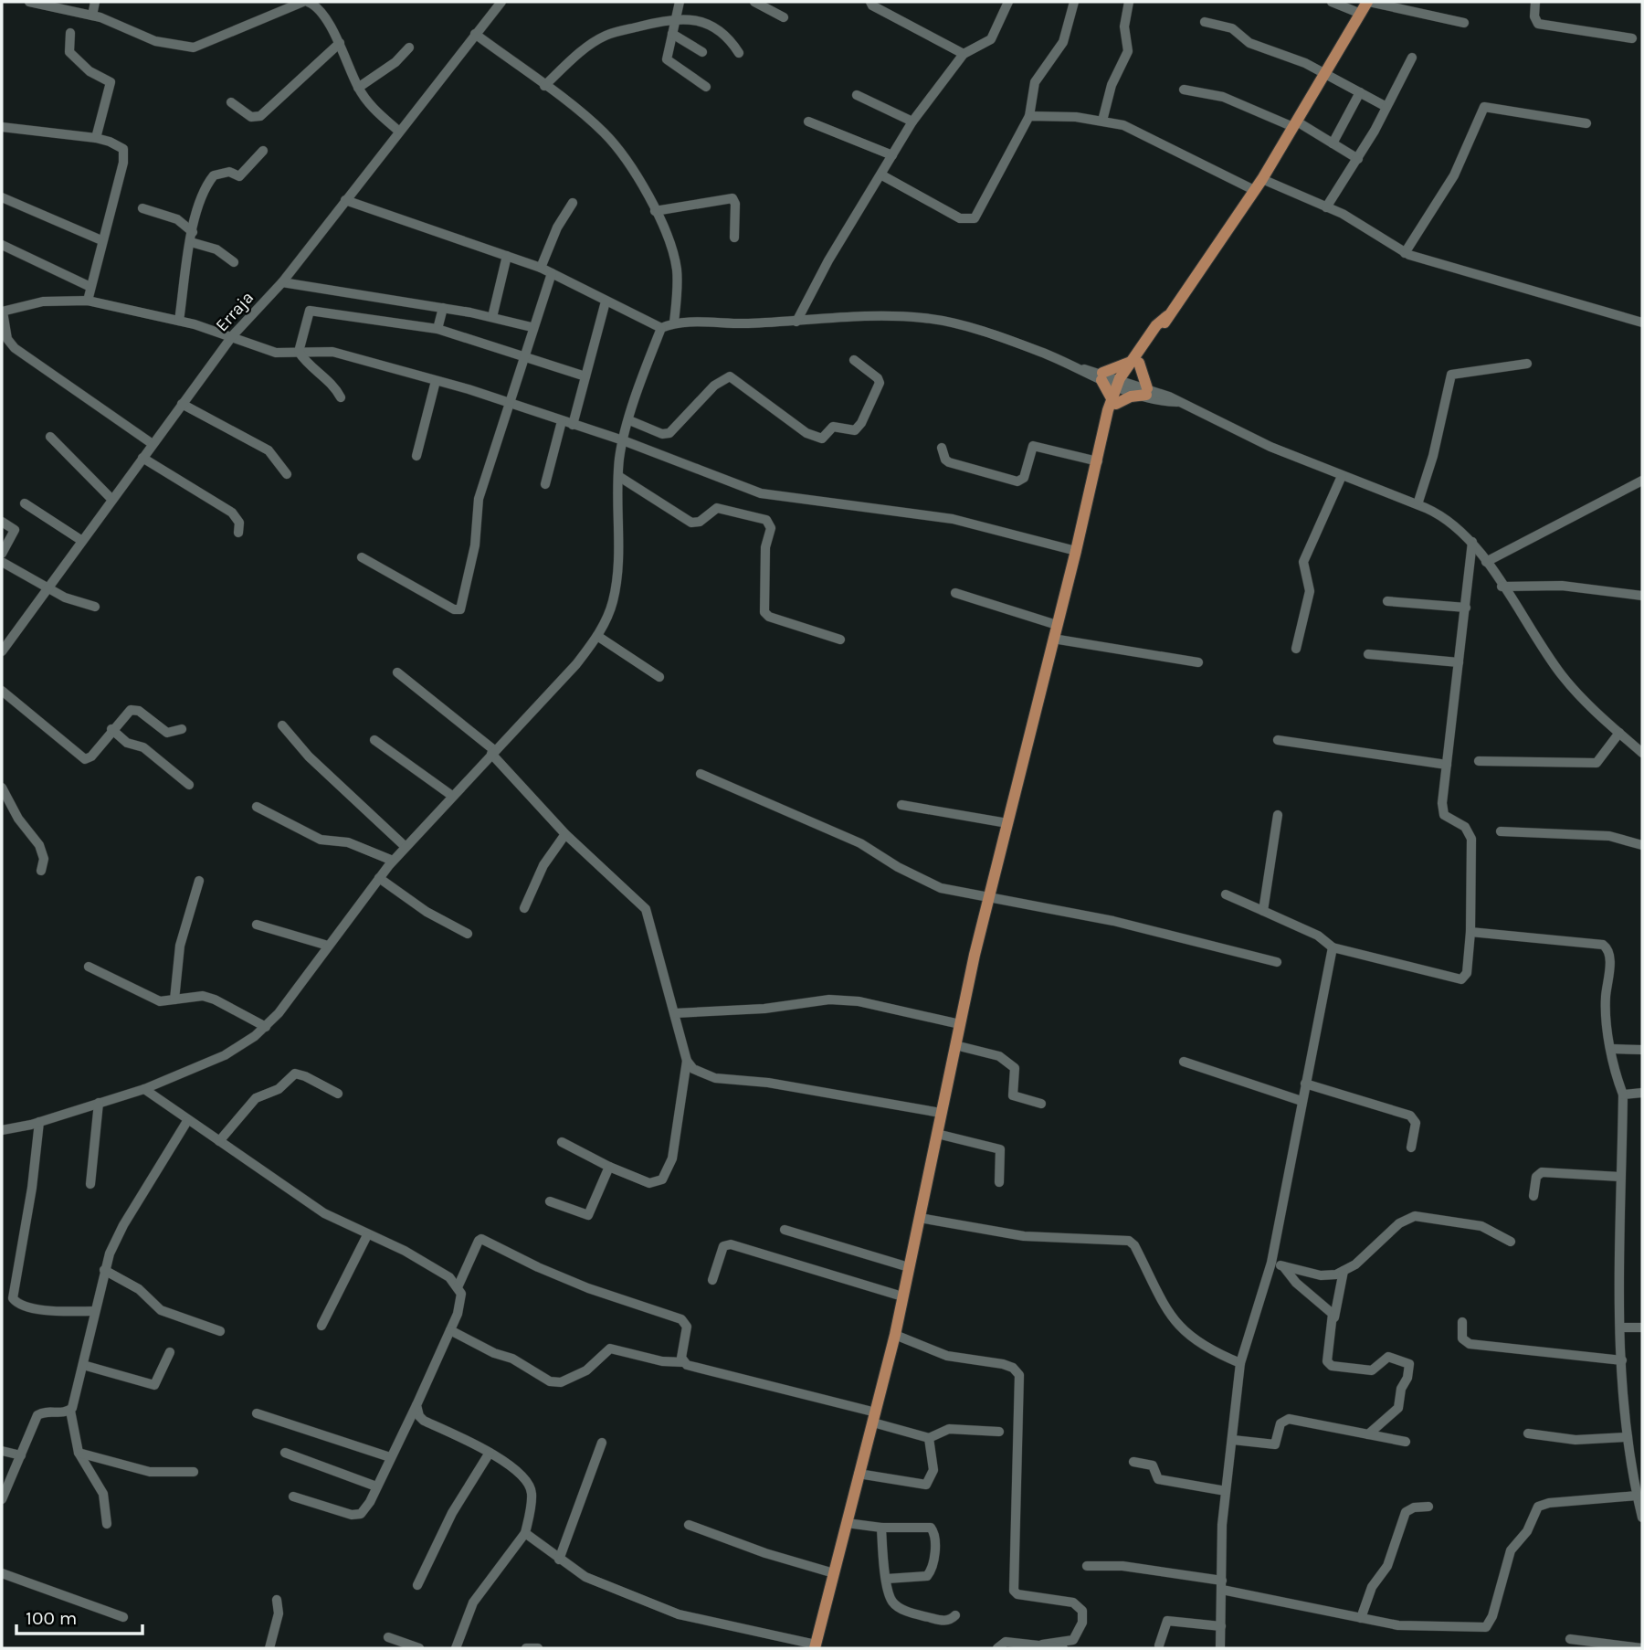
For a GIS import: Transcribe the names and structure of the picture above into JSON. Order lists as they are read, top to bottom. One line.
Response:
{"streets":{"street":["Erraja"]},"scale_bar":"100 m"}
